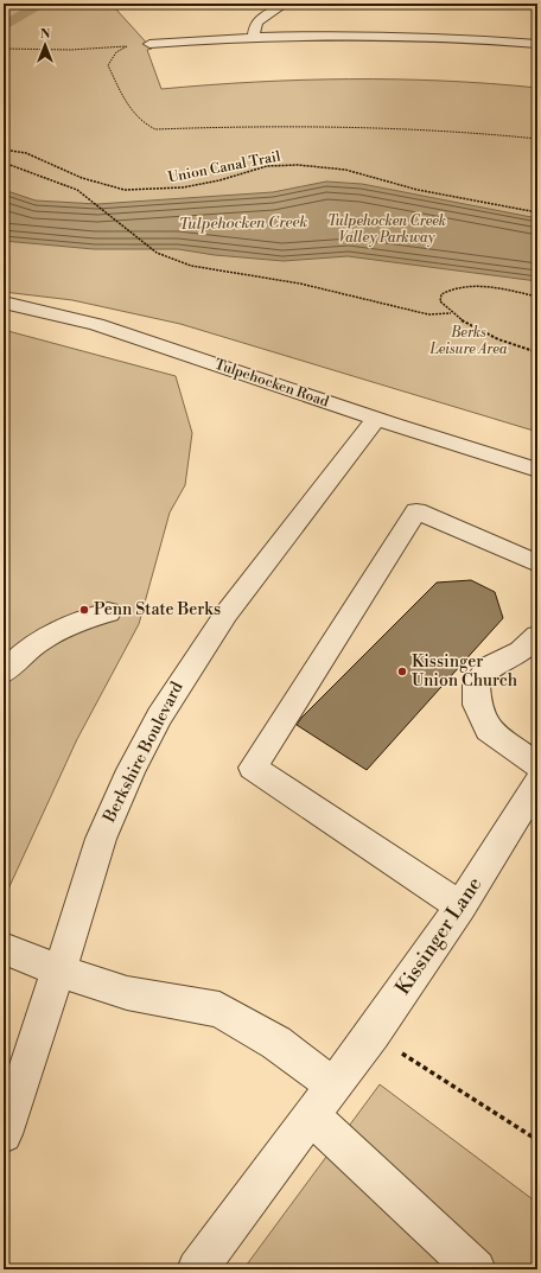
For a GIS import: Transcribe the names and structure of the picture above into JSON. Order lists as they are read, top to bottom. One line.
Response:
{"streets":{"street":["Tulpehocken Road","Berkshire Boulevard","Kissinger Lane"],"path":["Union Canal Trail"]},"crossings":[["Tulpehocken Road","Berkshire Boulevard"]],"water":["Tulpehocken Creek"],"parks":["Tulpehocken Creek Valley Parkway","Berks Leisure Area"],"places":["Penn State Berks","Kissinger Union Church"],"north":"top"}
